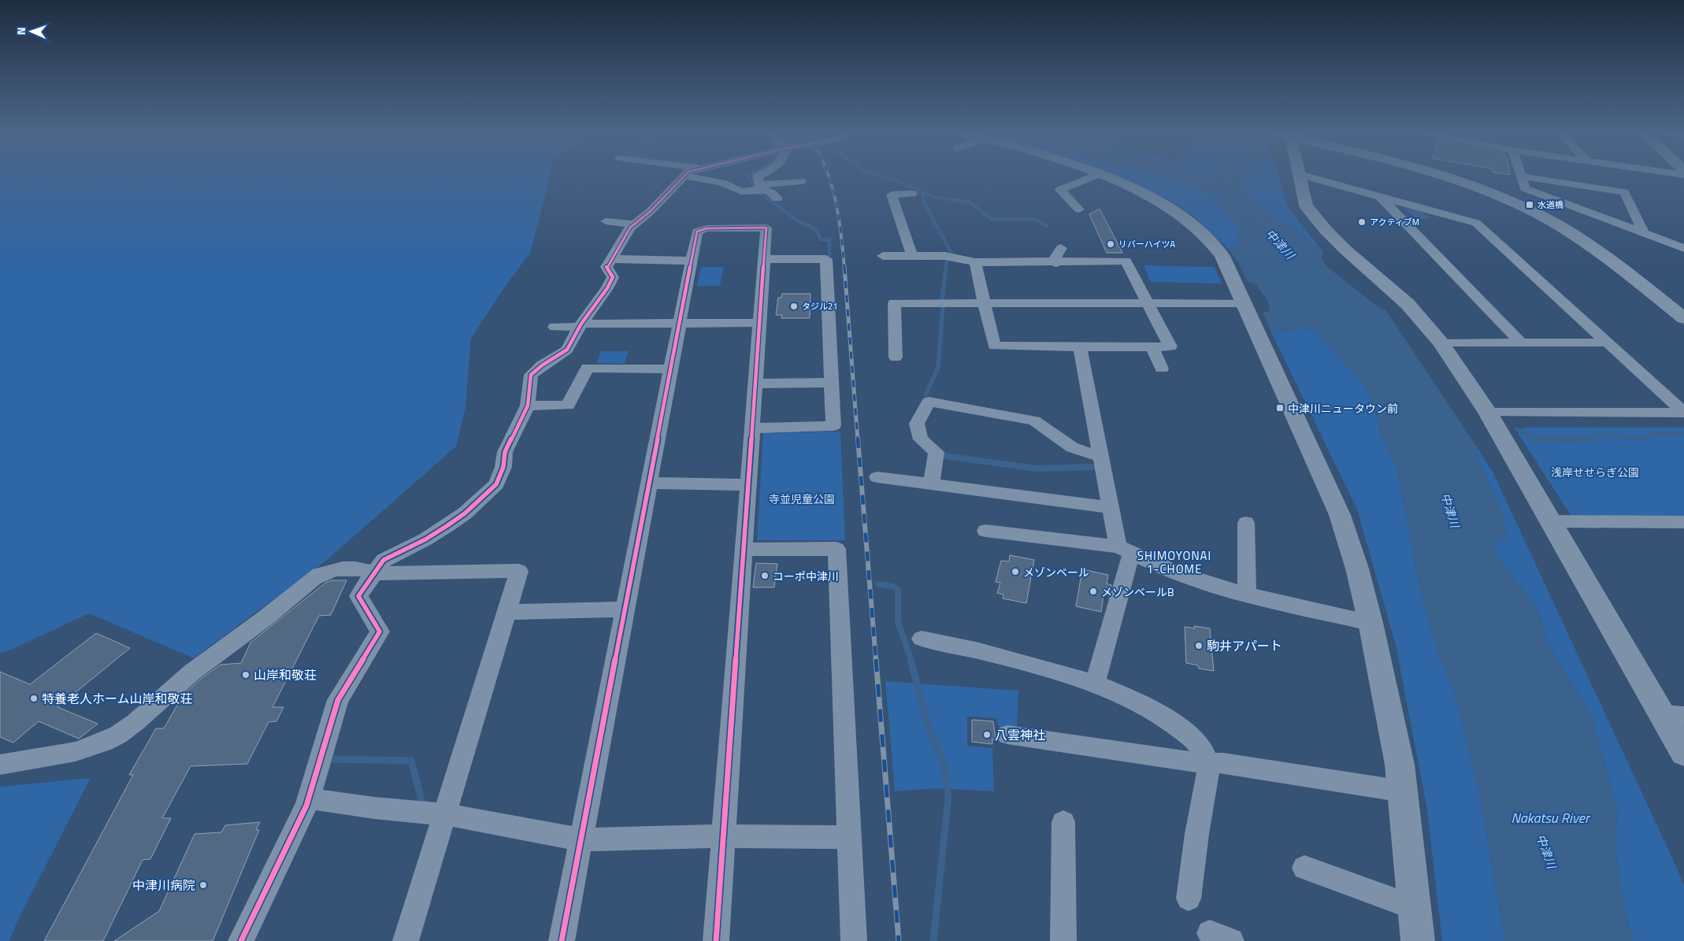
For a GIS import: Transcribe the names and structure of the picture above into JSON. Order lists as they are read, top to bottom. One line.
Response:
{"districts":["SHIMOYONAI 1-CHOME"],"water":["中津川","Nakatsu River"],"parks":["浅岸せせらぎ公園","寺並児童公園"],"places":{"transit":["水道橋","中津川ニュータウン前"],"other":["アクティブM","リバーハイツA","タジル21","メゾンベール","コーポ中津川","メゾンベールB","駒井アパート","山岸和敬荘","特養老人ホーム山岸和敬荘","八雲神社","中津川病院"]},"north":"left"}
